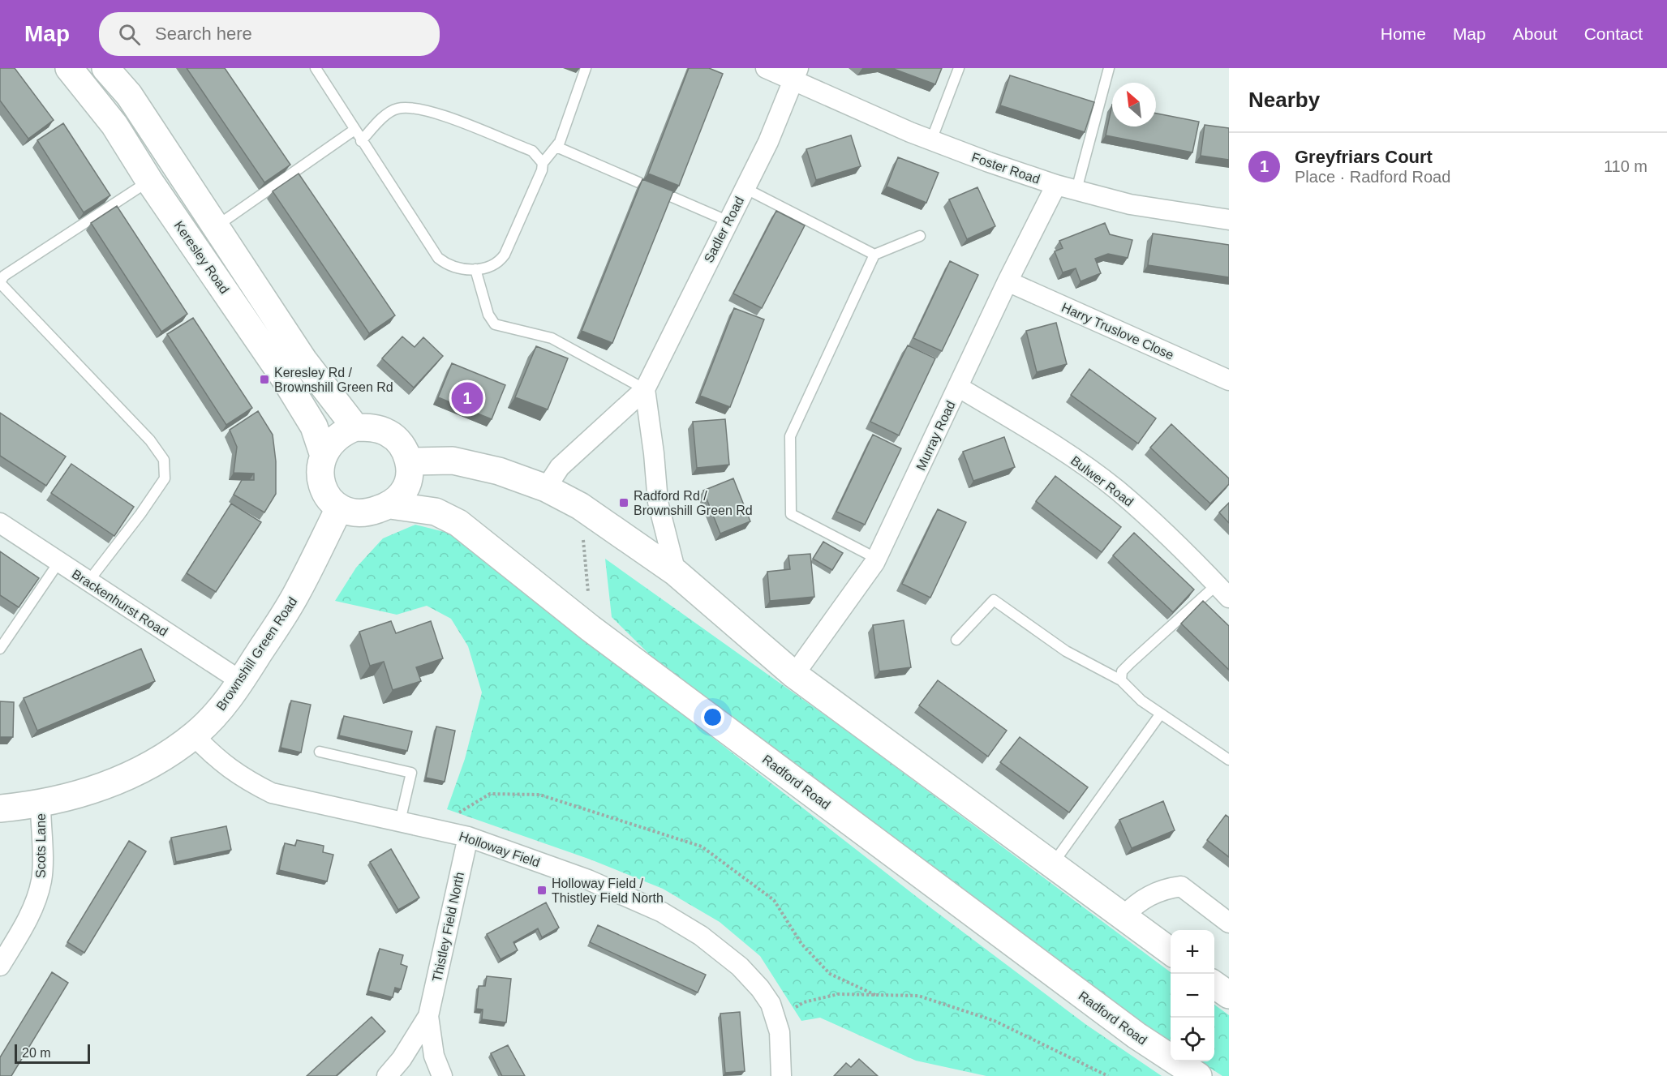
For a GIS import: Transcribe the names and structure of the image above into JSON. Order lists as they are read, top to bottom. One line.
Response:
{"streets":{"main road":["Keresley Road","Brownshill Green Road","Radford Road"],"street":["Foster Road","Sadler Road","Harry Truslove Close","Murray Road","Bulwer Road","Brackenhurst Road","Scots Lane","Holloway Field","Thistley Field North"]},"crossings":[["Foster Road","Sadler Road"],["Foster Road","Murray Road"],["Keresley Road","Brownshill Green Road"],["Keresley Road","Radford Road"],["Harry Truslove Close","Murray Road"],["Murray Road","Bulwer Road"],["Brackenhurst Road","Brownshill Green Road"],["Brownshill Green Road","Radford Road"],["Brownshill Green Road","Scots Lane"],["Brownshill Green Road","Holloway Field"],["Holloway Field","Thistley Field North"]],"places":{"transit":["Keresley Rd / Brownshill Green Rd","Radford Rd / Brownshill Green Rd","Holloway Field / Thistley Field North"]},"scale_bar":"20 m","north":"top left","page":{"header":"Map","search":"Search here","nav":["Home","Map","About","Contact"],"heading":"Nearby","list":[{"mark":"1","name":"Greyfriars Court","note":"Place · Radford Road","value":"110 m"}],"pins":"1","map_buttons":["+","−"],"scale":"20 m"}}
